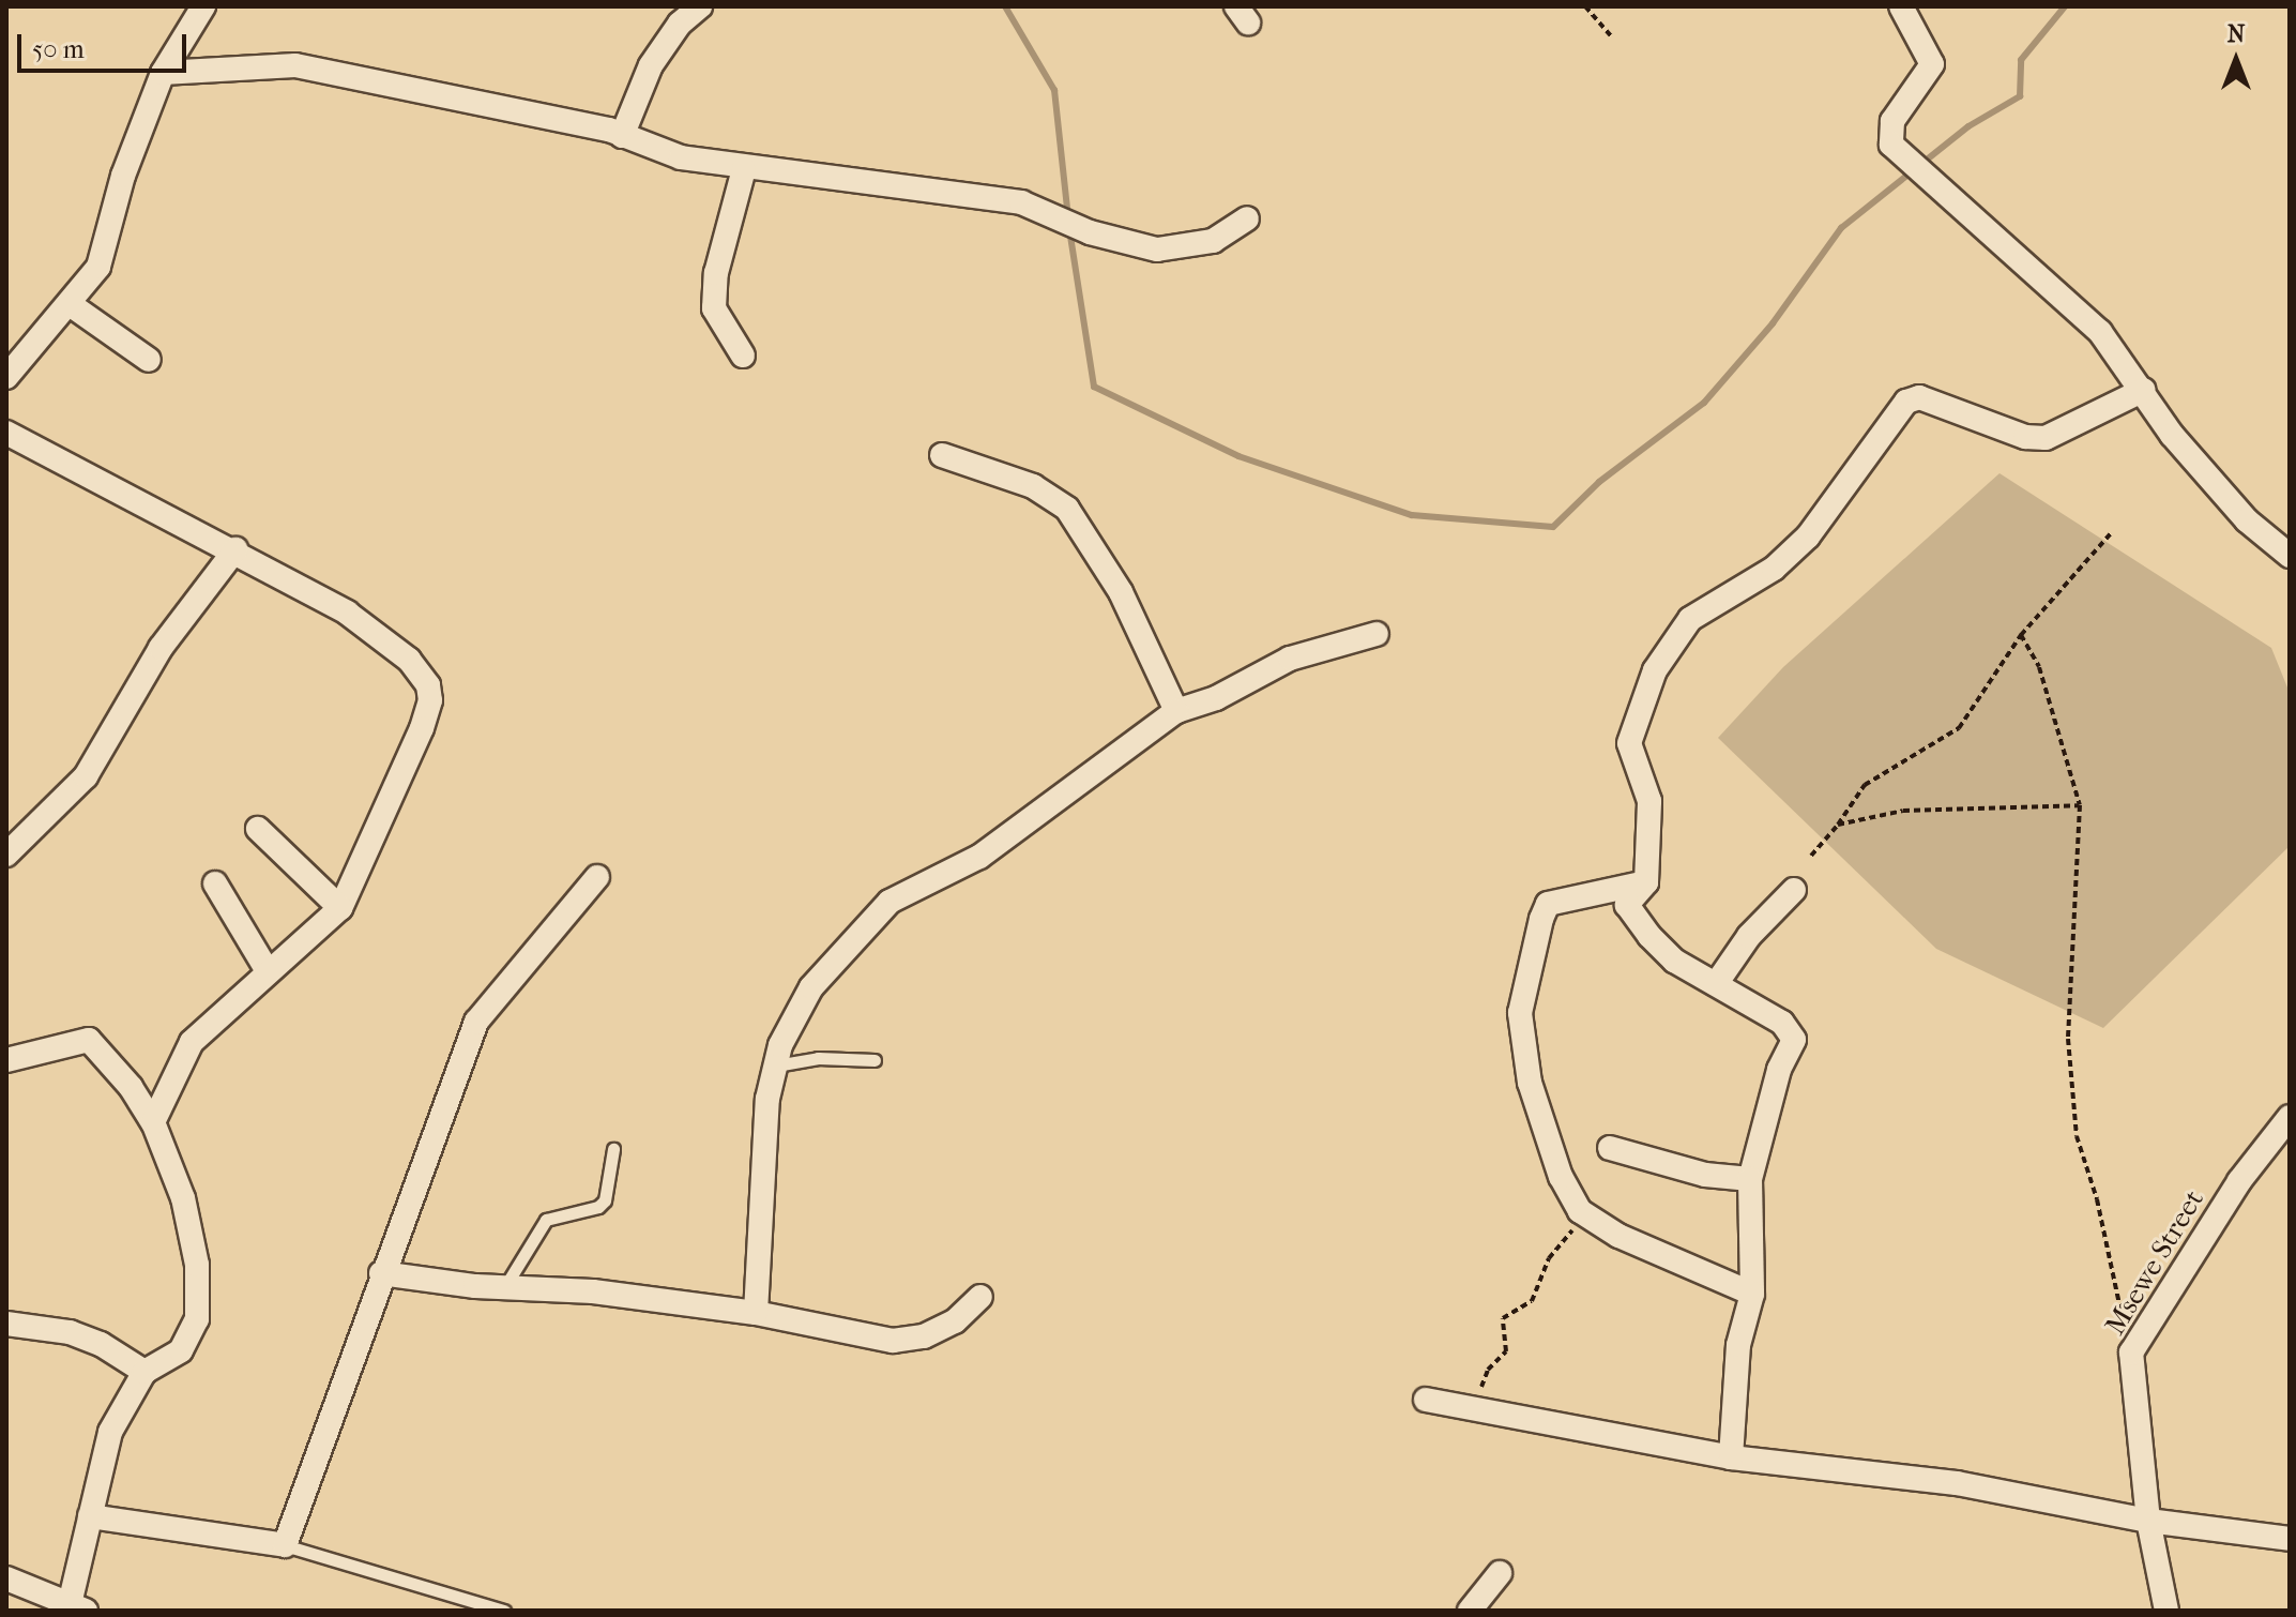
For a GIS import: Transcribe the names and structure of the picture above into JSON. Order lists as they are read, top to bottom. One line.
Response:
{"streets":{"street":["Msewe Street"]},"scale_bar":"50 m","north":"top"}
